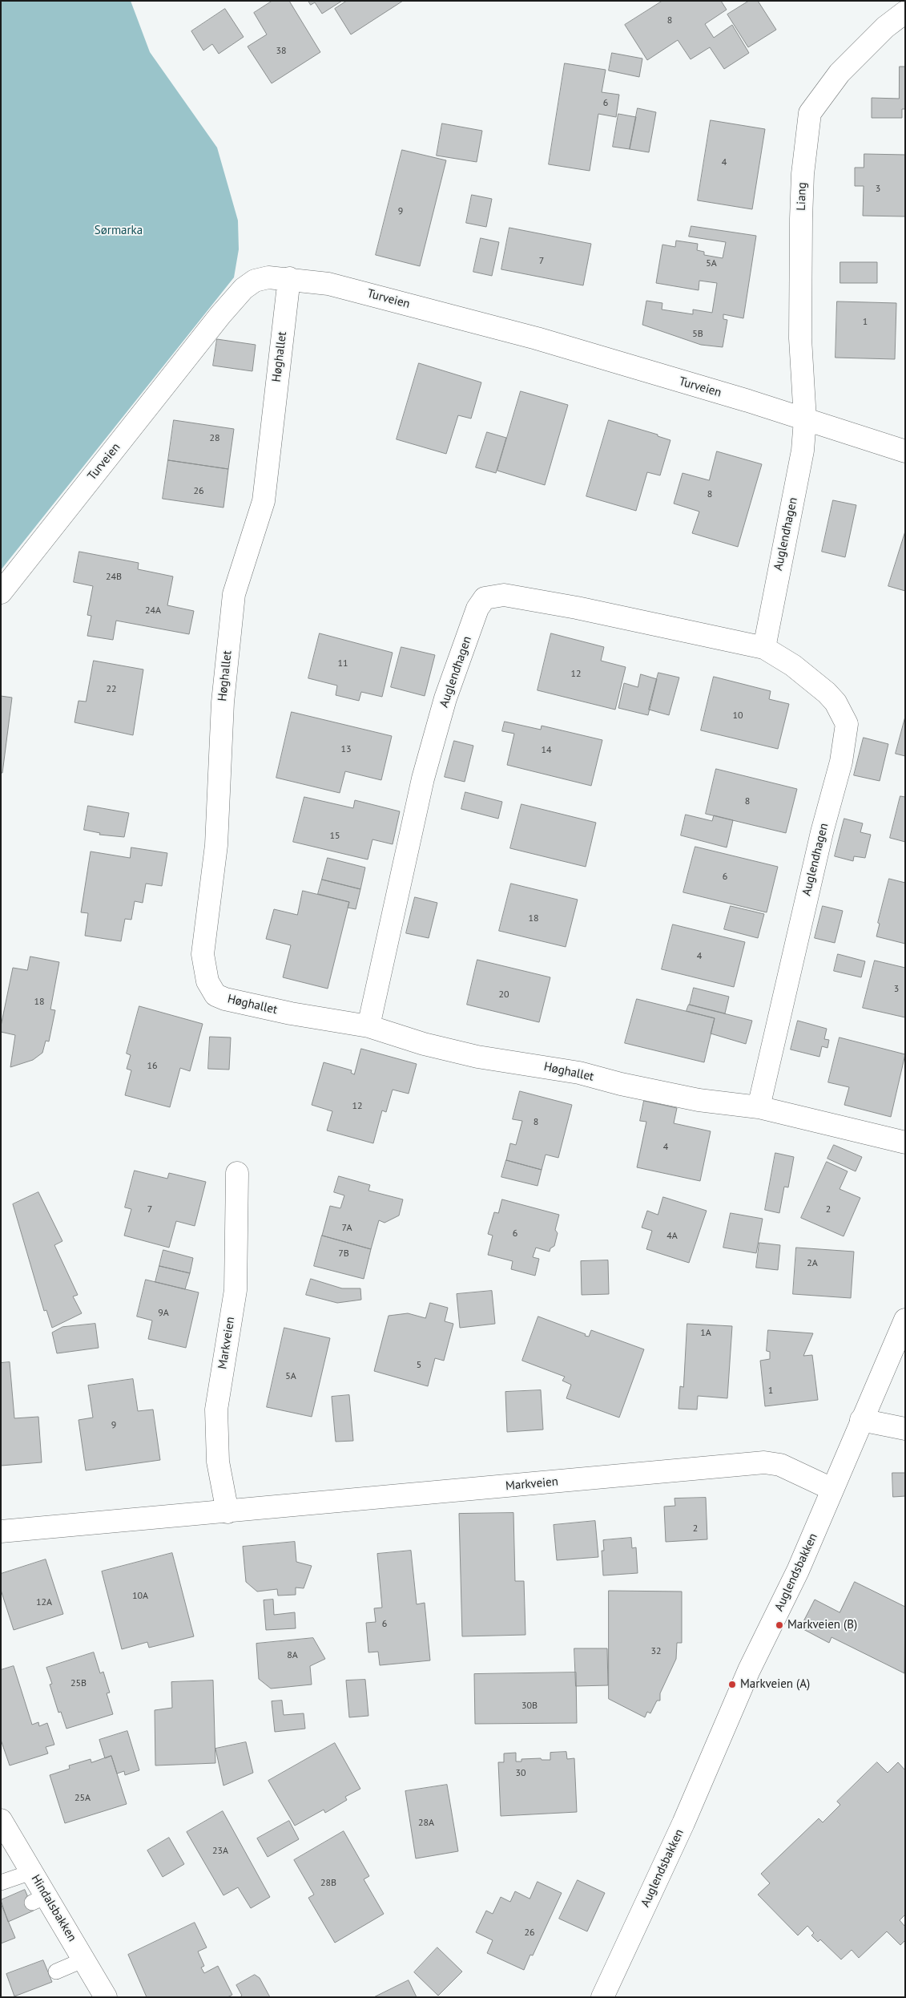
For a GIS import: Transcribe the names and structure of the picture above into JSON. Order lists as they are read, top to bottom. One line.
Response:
{"streets":{"street":["Liang","Turveien","Høghallet","Auglendhagen","Markveien","Auglendsbakken","Hindalsbakken"]},"crossings":[["Liang","Turveien"],["Liang","Auglendhagen"],["Turveien","Høghallet"],["Turveien","Auglendhagen"],["Høghallet","Auglendhagen"],["Markveien","Auglendsbakken"]],"parks":["Sørmarka"],"places":["Markveien (B)","Markveien (A)"],"house_numbers":["8","38","6","4","3","9","7","5A","1","5B","28","26","8","24B","24A","11","12","22","10","13","14","8","15","6","18","4","3","20","18","16","12","8","4","7","2","7A","6","4A","7B","2A","9A","1A","5","5A","1","9","2","10A","12A","6","32","8A","25B","30B","30","25A","28A","23A","28B","26"]}
